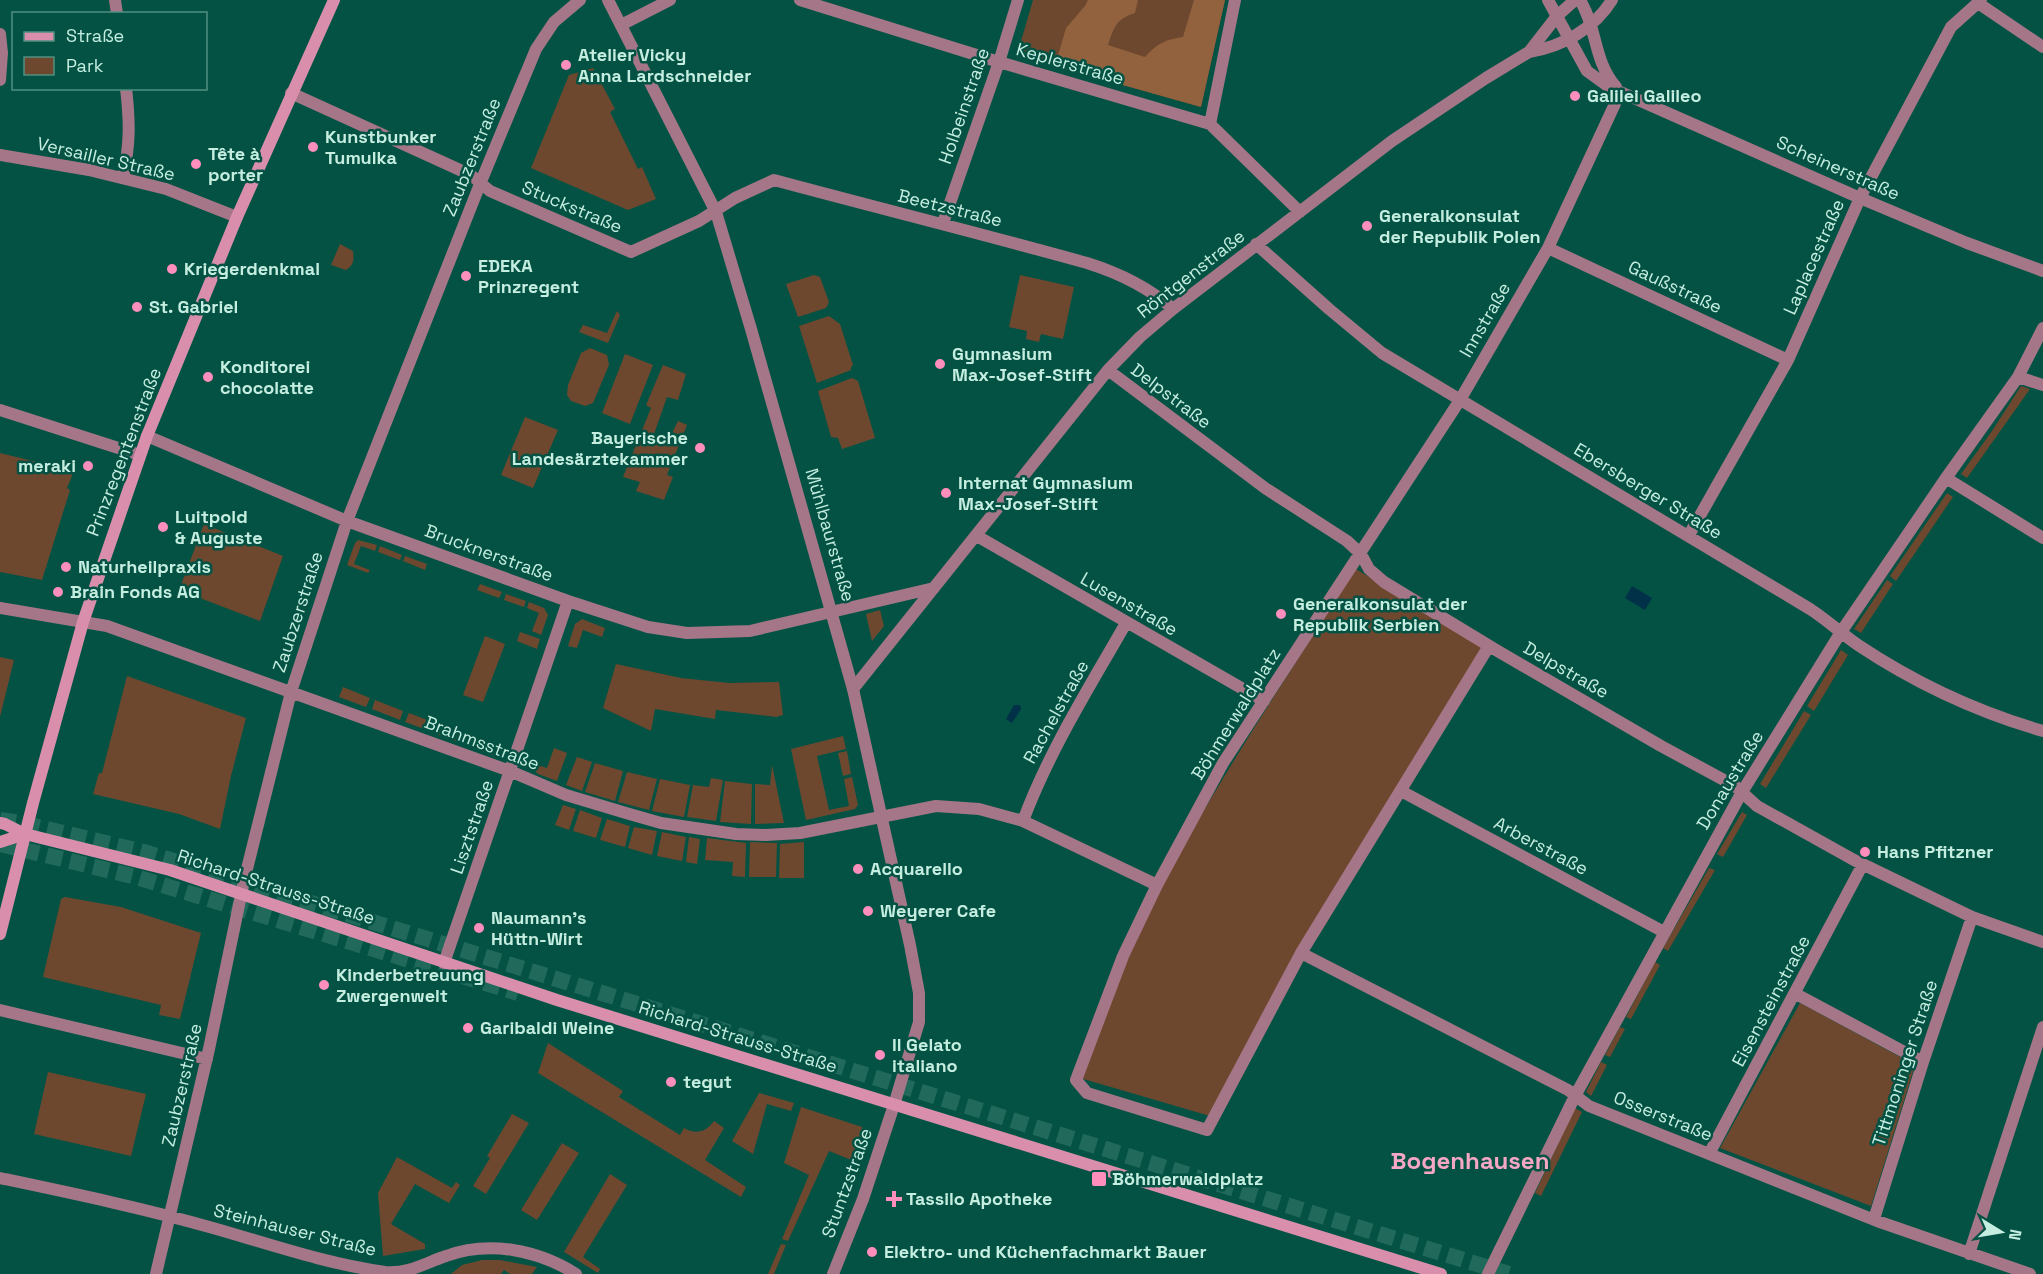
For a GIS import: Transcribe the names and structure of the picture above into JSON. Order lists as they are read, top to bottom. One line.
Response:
{"streets":{"main road":["Prinzregentenstraße","Richard-Strauss-Straße"],"street":["Keplerstraße","Holbeinstraße","Zaubzerstraße","Versailler Straße","Scheinerstraße","Stuckstraße","Beetzstraße","Laplacestraße","Röntgenstraße","Gaußstraße","Innstraße","Delpstraße","Ebersberger Straße","Mühlbaurstraße","Brucknerstraße","Lusenstraße","Rachelstraße","Böhmerwaldplatz","Brahmsstraße","Donaustraße","Lisztstraße","Arberstraße","Eisensteinstraße","Tittmoninger Straße","Osserstraße","Stuntzstraße","Steinhauser Straße"]},"crossings":[["Keplerstraße","Holbeinstraße"],["Keplerstraße","Röntgenstraße"],["Holbeinstraße","Beetzstraße"],["Zaubzerstraße","Stuckstraße"],["Zaubzerstraße","Brucknerstraße"],["Zaubzerstraße","Brahmsstraße"],["Zaubzerstraße","Richard-Strauss-Straße"],["Zaubzerstraße","Steinhauser Straße"],["Versailler Straße","Prinzregentenstraße"],["Scheinerstraße","Laplacestraße"],["Scheinerstraße","Röntgenstraße"],["Scheinerstraße","Innstraße"],["Stuckstraße","Beetzstraße"],["Stuckstraße","Prinzregentenstraße"],["Stuckstraße","Mühlbaurstraße"],["Beetzstraße","Röntgenstraße"],["Beetzstraße","Mühlbaurstraße"],["Laplacestraße","Gaußstraße"],["Laplacestraße","Ebersberger Straße"],["Röntgenstraße","Delpstraße"],["Röntgenstraße","Ebersberger Straße"],["Röntgenstraße","Mühlbaurstraße"],["Röntgenstraße","Lusenstraße"],["Gaußstraße","Innstraße"],["Innstraße","Delpstraße"],["Innstraße","Ebersberger Straße"],["Innstraße","Böhmerwaldplatz"],["Delpstraße","Böhmerwaldplatz"],["Delpstraße","Donaustraße"],["Delpstraße","Eisensteinstraße"],["Delpstraße","Tittmoninger Straße"],["Prinzregentenstraße","Brucknerstraße"],["Prinzregentenstraße","Brahmsstraße"],["Prinzregentenstraße","Richard-Strauss-Straße"],["Ebersberger Straße","Donaustraße"],["Mühlbaurstraße","Brucknerstraße"],["Mühlbaurstraße","Brahmsstraße"],["Mühlbaurstraße","Richard-Strauss-Straße"],["Mühlbaurstraße","Stuntzstraße"],["Brucknerstraße","Lisztstraße"],["Lusenstraße","Rachelstraße"],["Lusenstraße","Böhmerwaldplatz"],["Rachelstraße","Brahmsstraße"],["Böhmerwaldplatz","Brahmsstraße"],["Böhmerwaldplatz","Arberstraße"],["Böhmerwaldplatz","Osserstraße"],["Brahmsstraße","Lisztstraße"],["Donaustraße","Arberstraße"],["Donaustraße","Osserstraße"],["Lisztstraße","Richard-Strauss-Straße"],["Richard-Strauss-Straße","Stuntzstraße"],["Eisensteinstraße","Osserstraße"],["Tittmoninger Straße","Osserstraße"]],"districts":["Bogenhausen"],"places":{"other":["Atelier Vicky Anna Lardschneider","Galilei Galileo","Kunstbunker Tumulka","Tête à porter","Generalkonsulat der Republik Polen","Kriegerdenkmal","EDEKA Prinzregent","St. Gabriel","Gymnasium Max-Josef-Stift","Konditorei chocolatte","Bayerische Landesärztekammer","meraki","Internat Gymnasium Max-Josef-Stift","Luitpold & Auguste","Naturheilpraxis","Brain Fonds AG","Generalkonsulat der Republik Serbien","Hans Pfitzner","Acquarello","Weyerer Cafe","Naumann's Hüttn-Wirt","Kinderbetreuung Zwergenwelt","Garibaldi Weine","Il Gelato italiano","tegut","Elektro- und Küchenfachmarkt Bauer"],"transit":["Böhmerwaldplatz"],"health":["Tassilo Apotheke"]},"legend":["Straße","Park"],"north":"right"}
